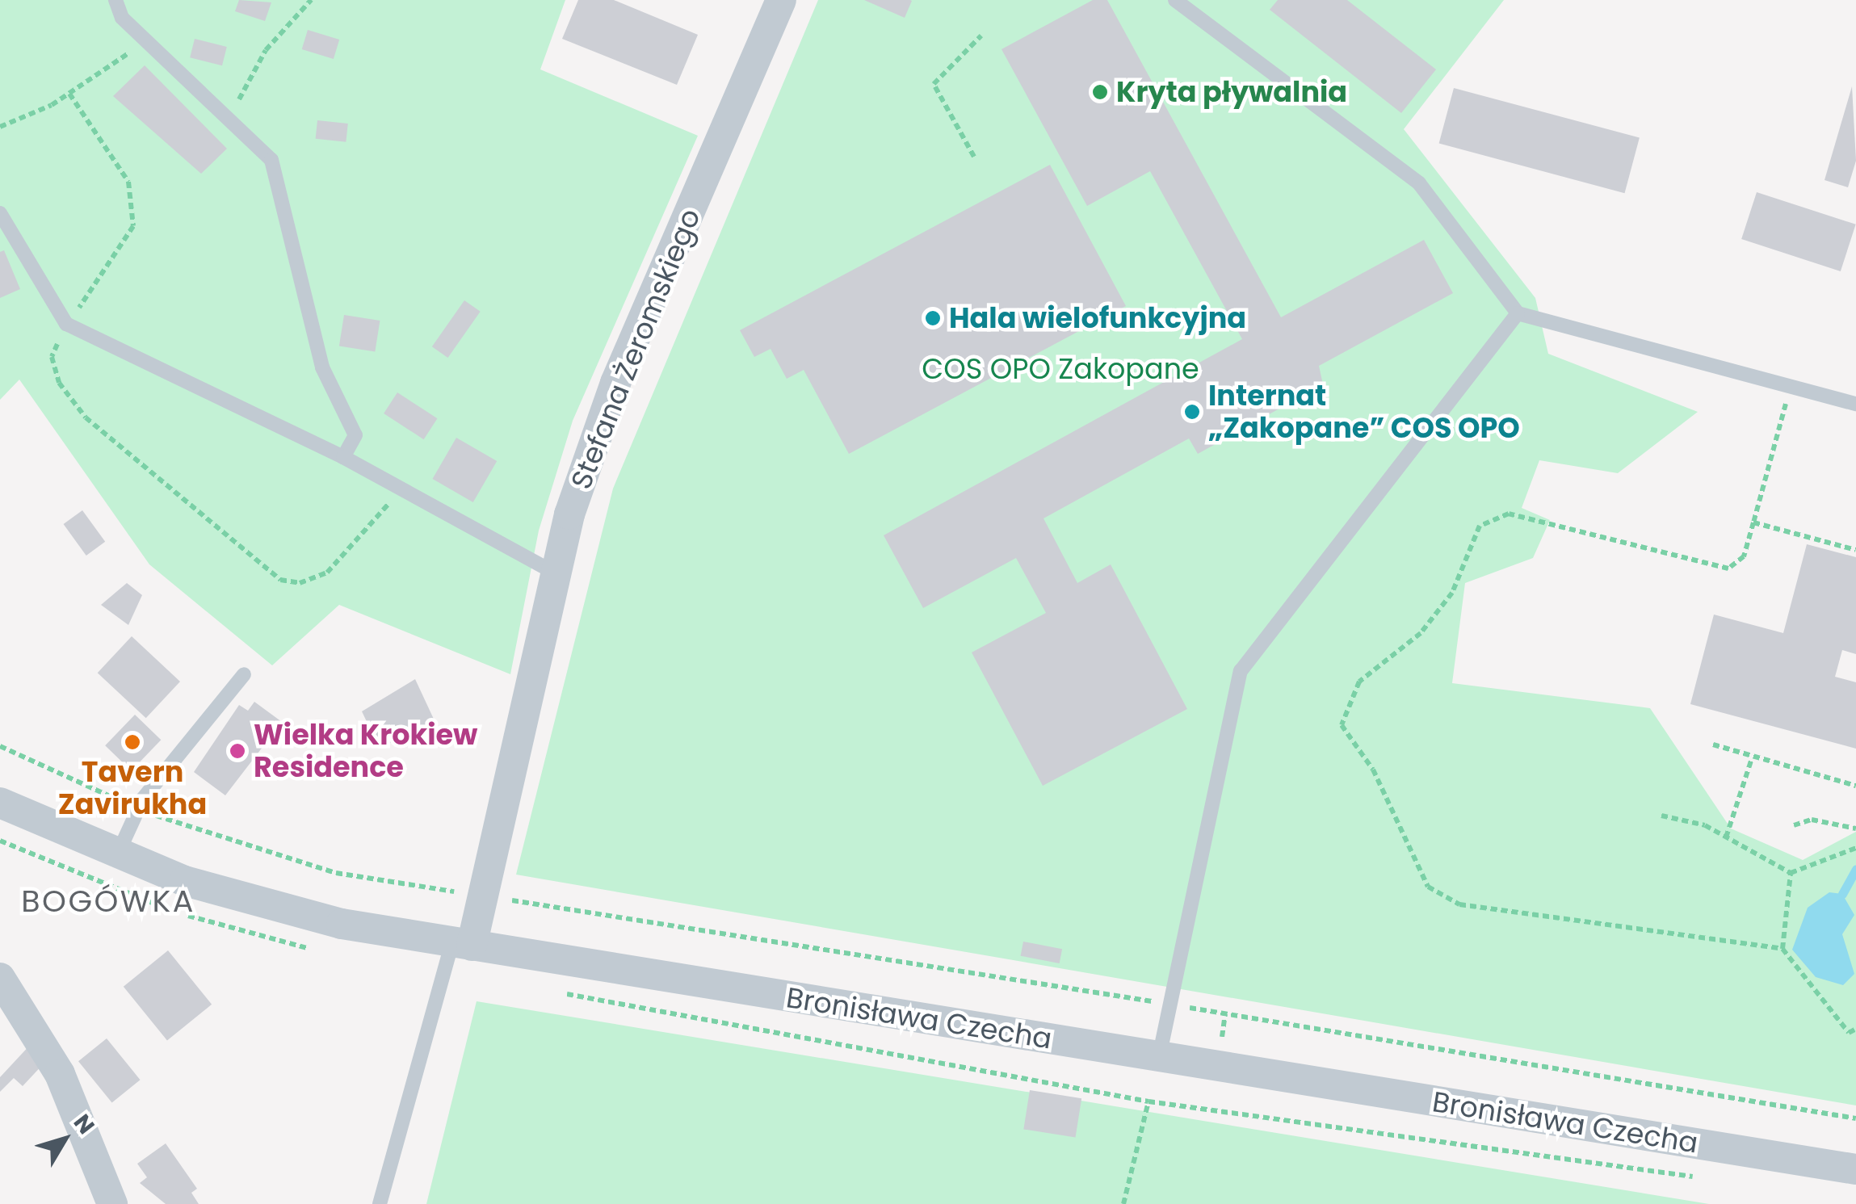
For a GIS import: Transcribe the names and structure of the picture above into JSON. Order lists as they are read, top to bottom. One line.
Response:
{"streets":{"street":["Stefana Żeromskiego","Bronisława Czecha"]},"crossings":[["Stefana Żeromskiego","Bronisława Czecha"]],"districts":["BOGÓWKA"],"parks":["COS OPO Zakopane"],"places":["Kryta pływalnia","Hala wielofunkcyjna","Internat „Zakopane” COS OPO","Tavern Zavirukha","Wielka Krokiew Residence"],"north":"top right"}
